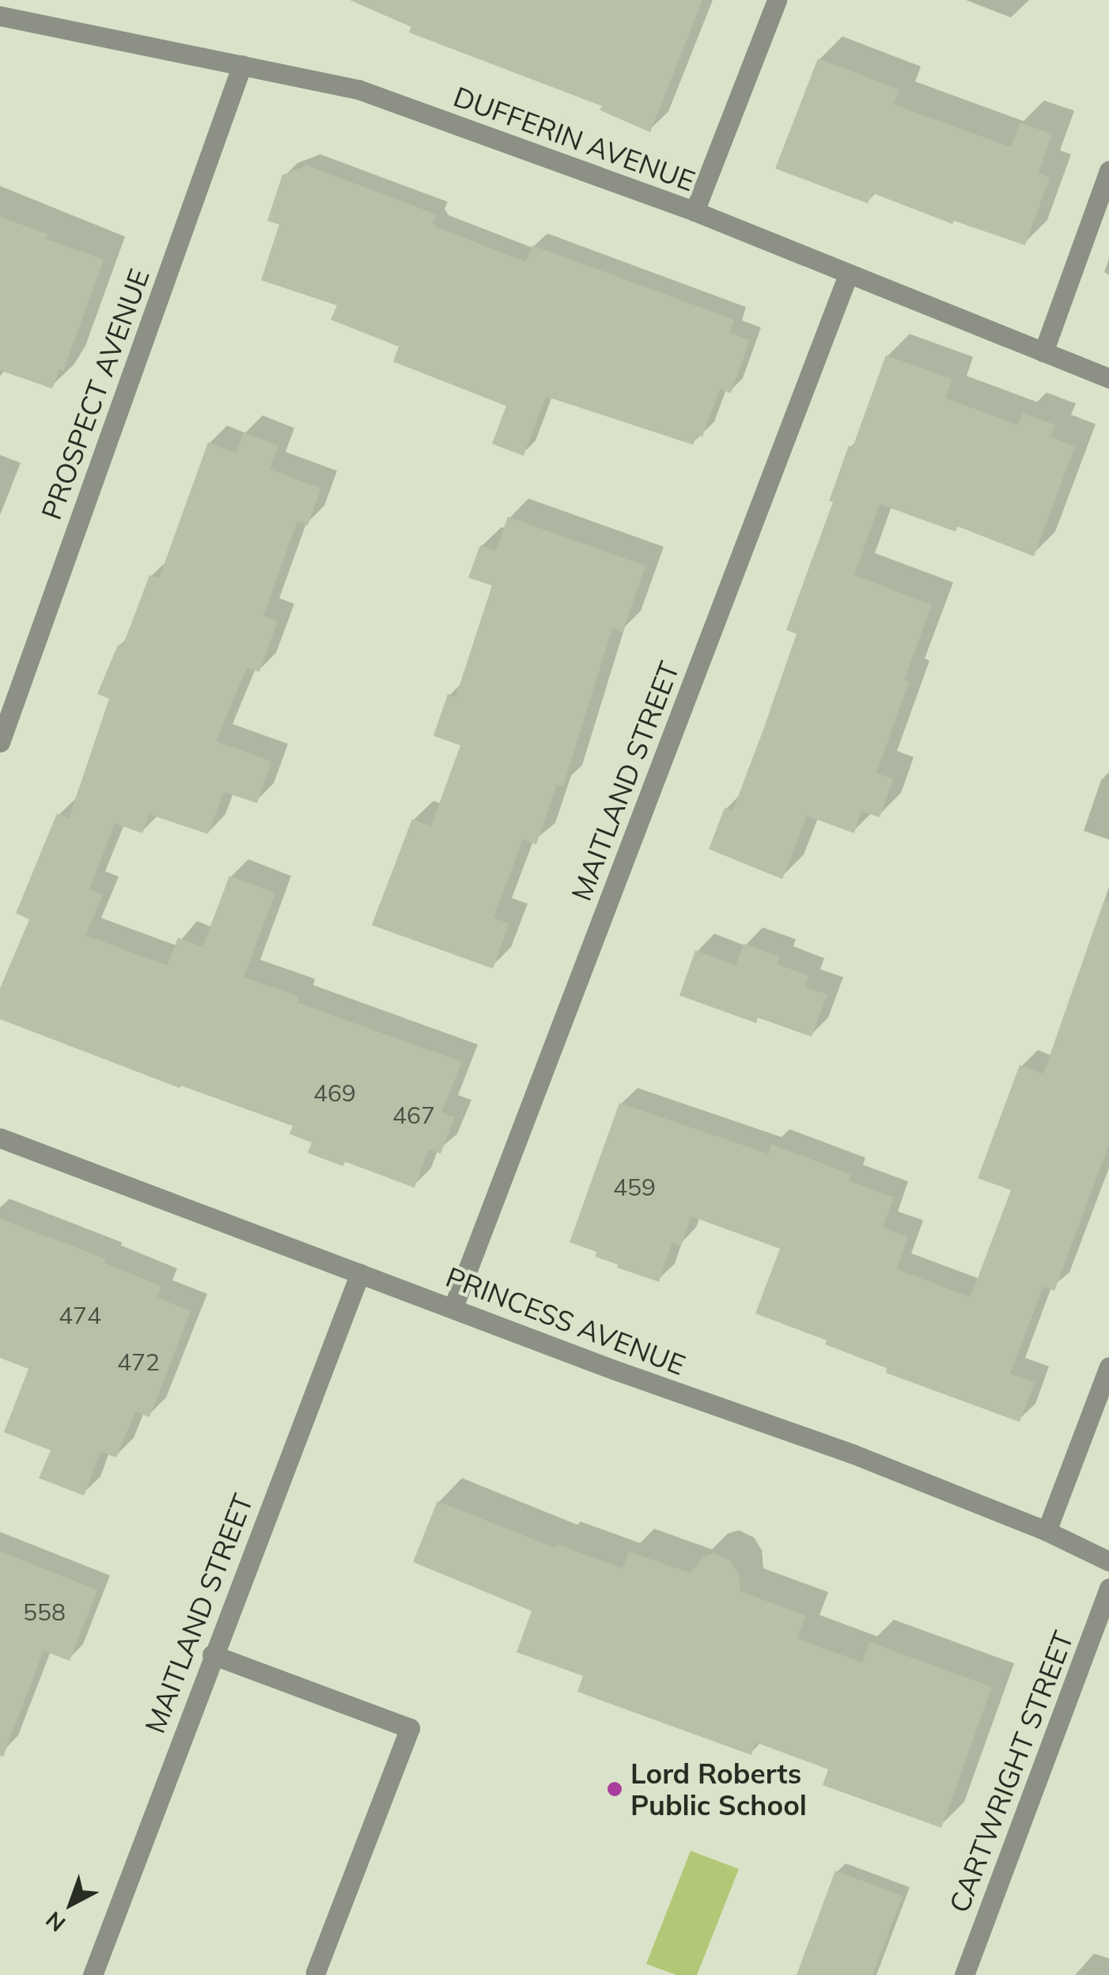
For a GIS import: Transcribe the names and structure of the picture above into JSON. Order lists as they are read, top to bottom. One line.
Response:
{"streets":{"street":["DUFFERIN AVENUE","PROSPECT AVENUE","MAITLAND STREET","PRINCESS AVENUE","CARTWRIGHT STREET"]},"crossings":[["DUFFERIN AVENUE","PROSPECT AVENUE"],["DUFFERIN AVENUE","MAITLAND STREET"],["MAITLAND STREET","PRINCESS AVENUE"]],"places":["Lord Roberts Public School"],"house_numbers":["469","467","459","474","472","558"],"north":"bottom left"}
